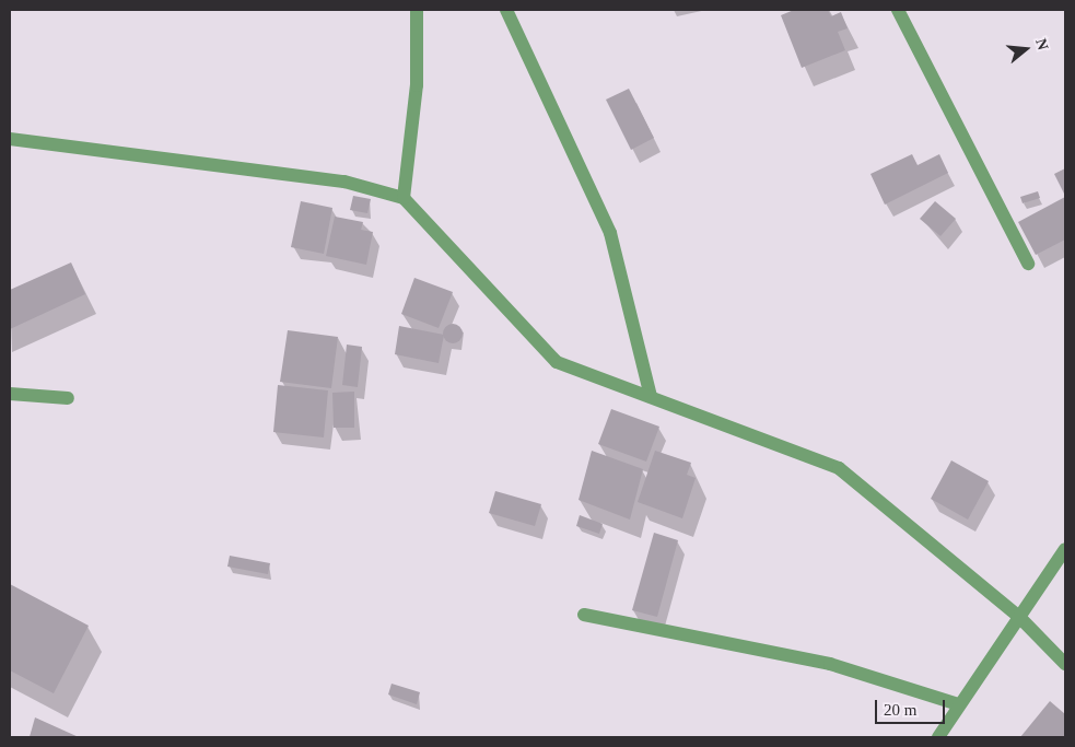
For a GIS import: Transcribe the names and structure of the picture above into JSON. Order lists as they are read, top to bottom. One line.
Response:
{"scale_bar":"20 m","north":"right"}
